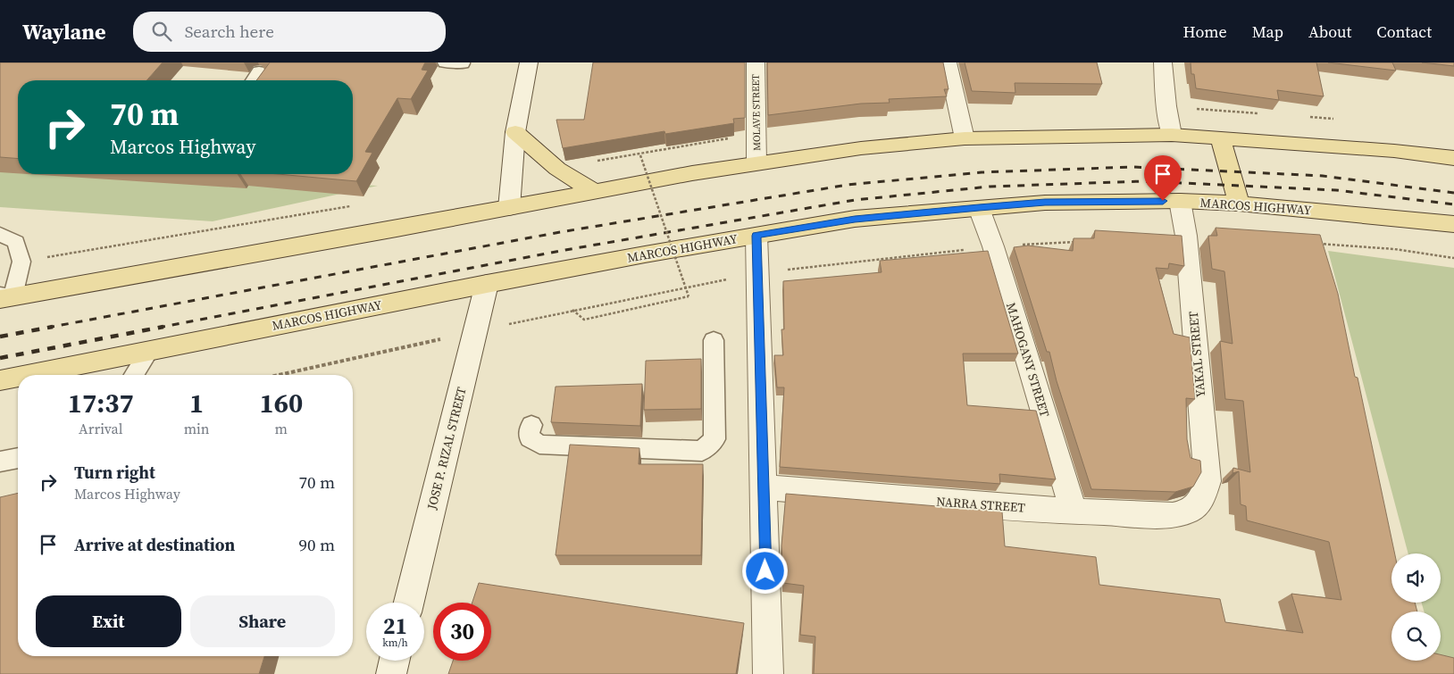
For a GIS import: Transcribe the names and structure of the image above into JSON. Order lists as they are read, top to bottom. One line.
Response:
{"streets":{"main road":["MARCOS HIGHWAY"],"street":["MOLAVE STREET","YAKAL STREET","MAHOGANY STREET","JOSE P. RIZAL STREET","NARRA STREET"]},"crossings":[["MARCOS HIGHWAY","YAKAL STREET"],["MARCOS HIGHWAY","MAHOGANY STREET"],["MARCOS HIGHWAY","JOSE P. RIZAL STREET"],["YAKAL STREET","NARRA STREET"],["MAHOGANY STREET","NARRA STREET"]],"page":{"header":"Waylane","search":"Search here","nav":["Home","Map","About","Contact"],"turn":["70 m","Marcos Highway"],"eta":["17:37","Arrival","1","min","160","m"],"list":[{"name":"Turn right","note":"Marcos Highway","value":"70 m"},{"name":"Arrive at destination","value":"90 m"}],"buttons":["Exit","Share"],"speed":"21 km/h","limit":"30"}}
